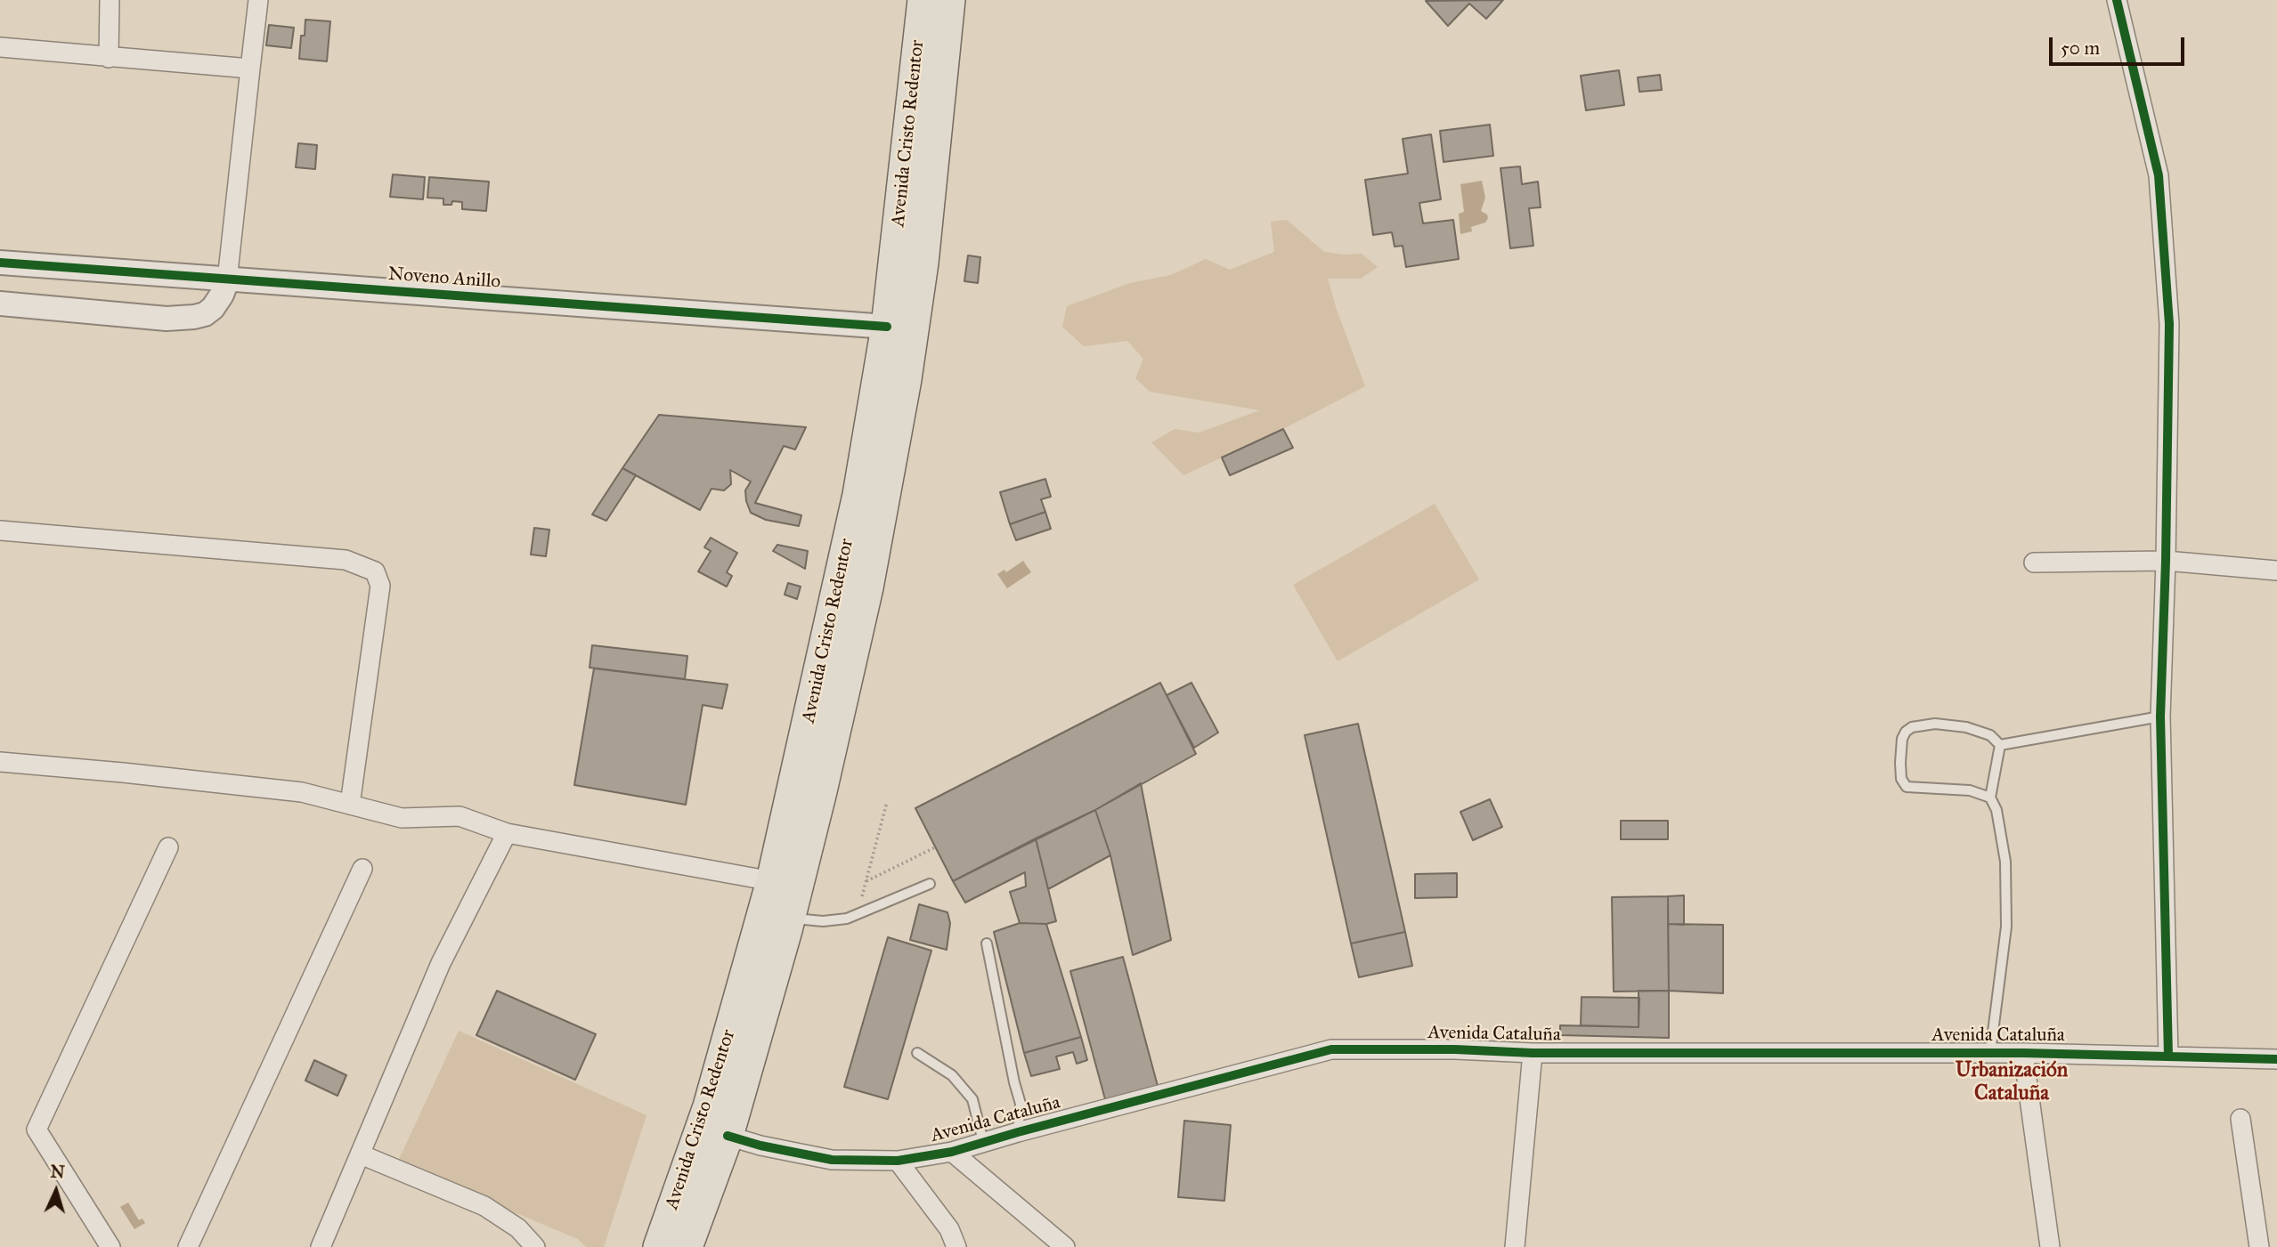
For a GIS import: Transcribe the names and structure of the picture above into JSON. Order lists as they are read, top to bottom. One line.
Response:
{"streets":{"highway":["Avenida Cristo Redentor"],"street":["Noveno Anillo","Avenida Cataluña"]},"crossings":[["Avenida Cristo Redentor","Noveno Anillo"],["Avenida Cristo Redentor","Avenida Cataluña"]],"districts":["Urbanización Cataluña"],"scale_bar":"50 m","north":"top"}
